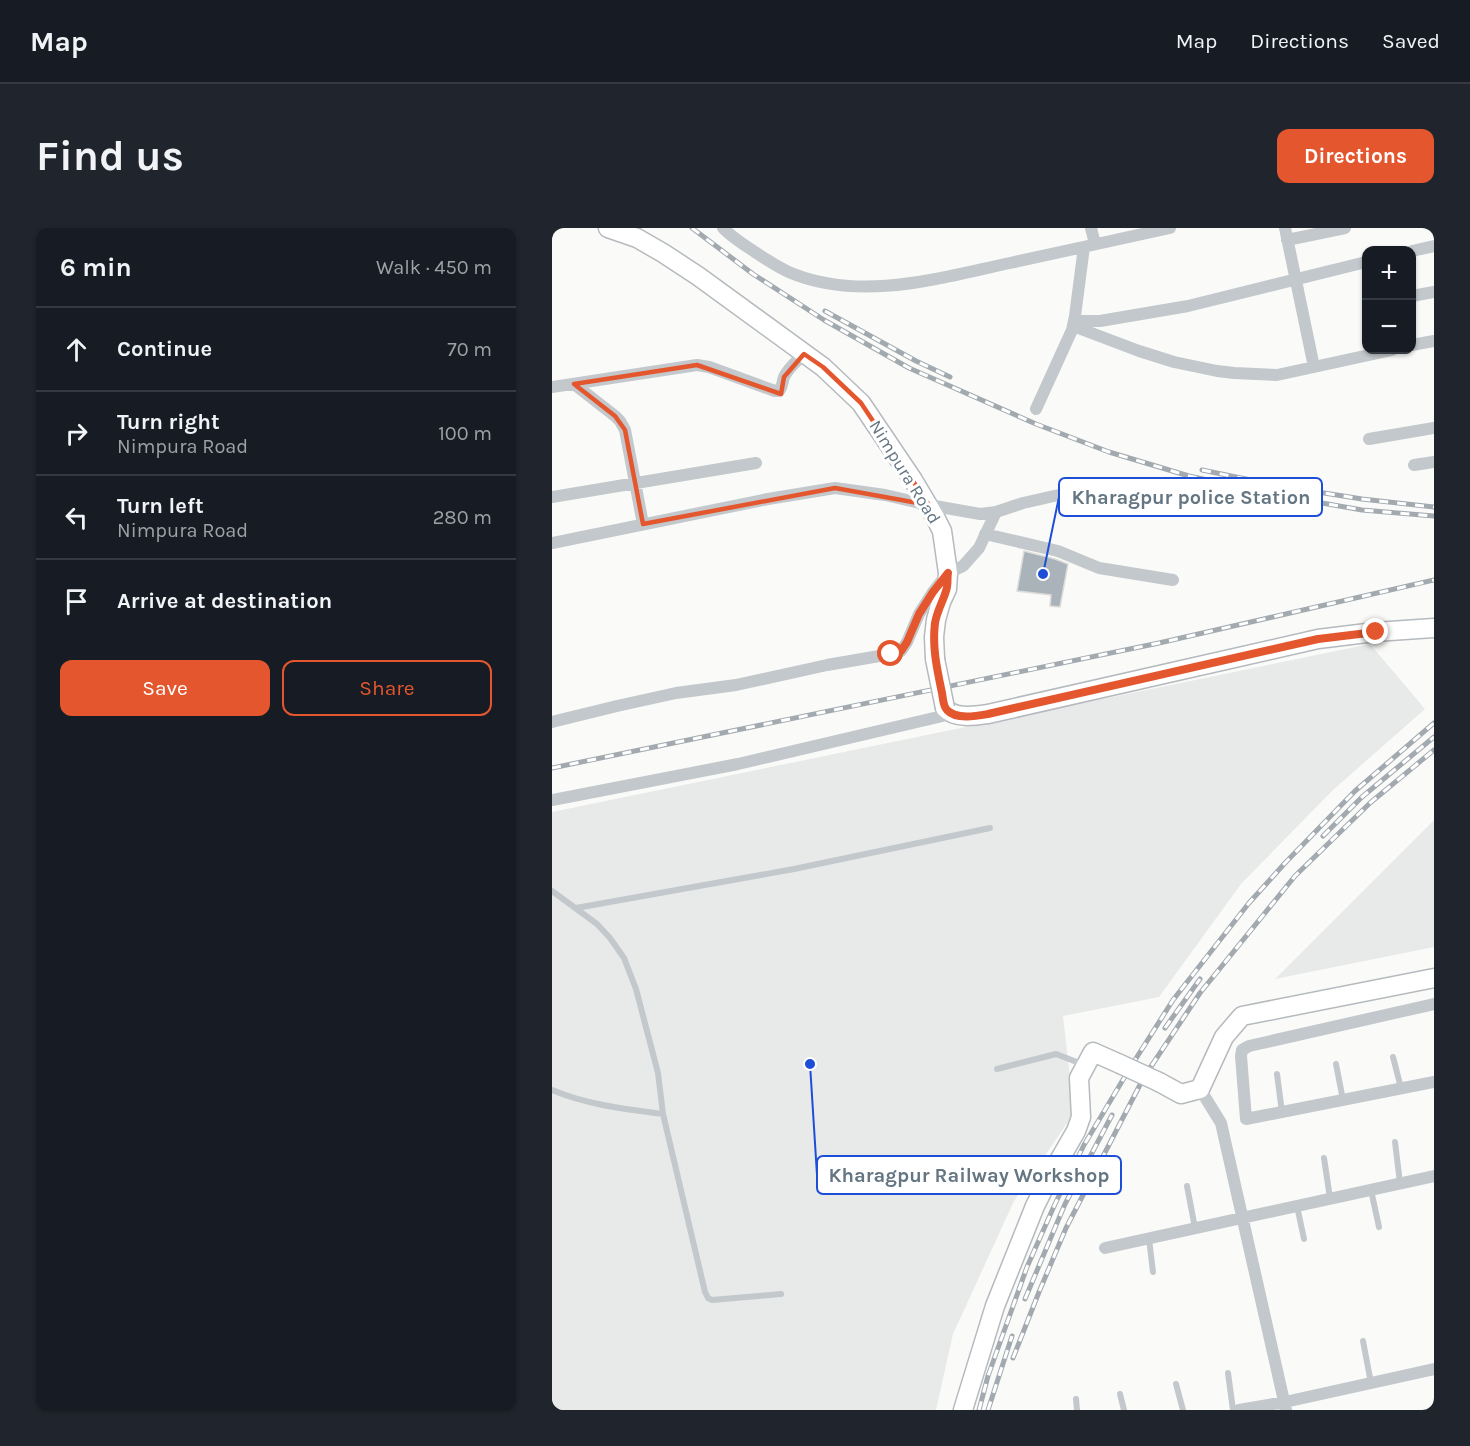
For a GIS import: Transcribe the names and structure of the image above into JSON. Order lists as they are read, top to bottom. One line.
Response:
{"streets":{"main road":["Nimpura Road"]},"places":["Kharagpur police Station","Kharagpur Railway Workshop"],"page":{"header":"Map","nav":["Map","Directions","Saved"],"buttons":["Directions",["Save","Share"]],"title":"Find us","heading":["6 min","Walk · 450 m"],"map_buttons":["+","−"],"list":[["Continue","70 m"],["Turn right","Nimpura Road","100 m"],["Turn left","Nimpura Road","280 m"],"Arrive at destination"]}}
